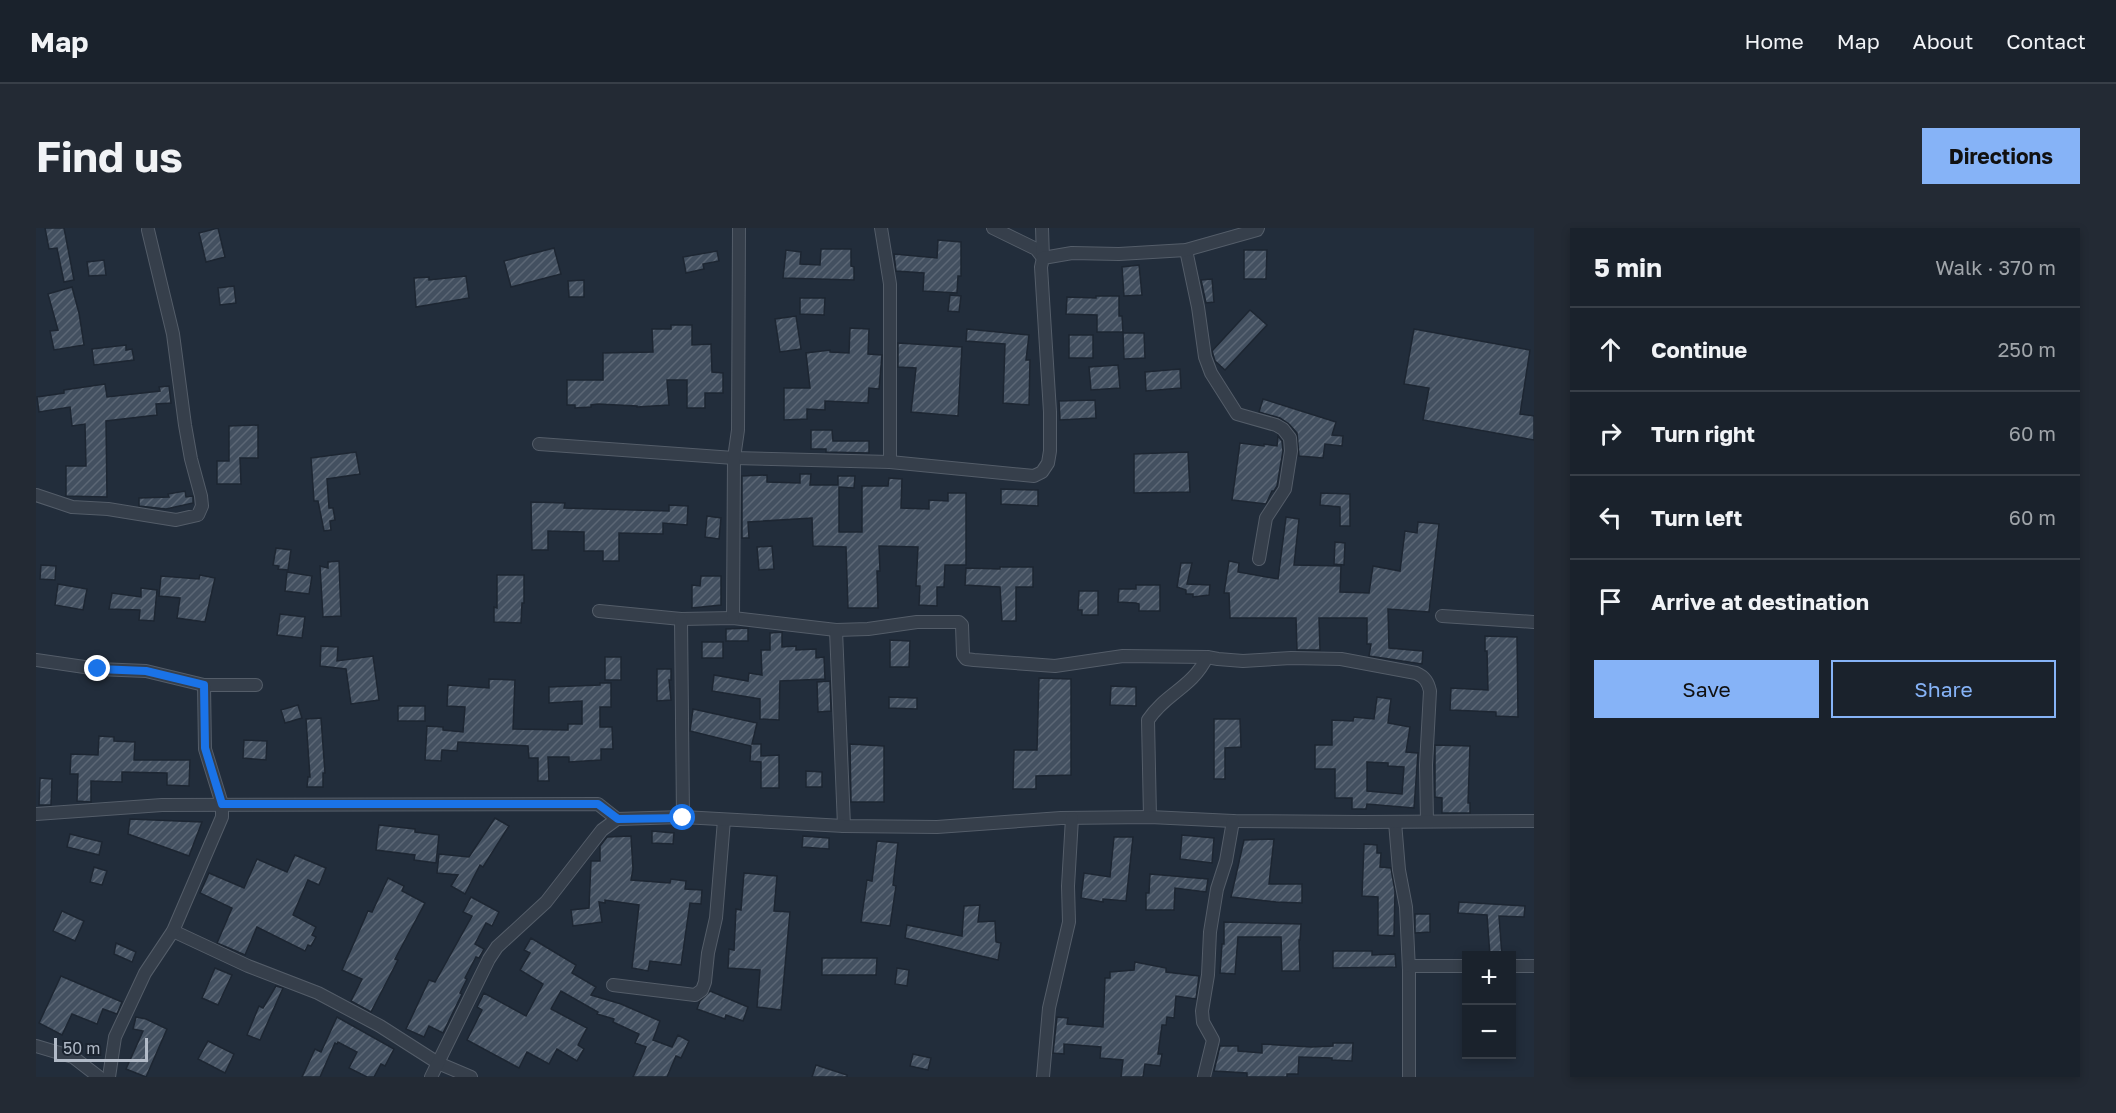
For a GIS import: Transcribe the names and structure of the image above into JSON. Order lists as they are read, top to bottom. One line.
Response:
{"scale_bar":"50 m","page":{"header":"Map","nav":["Home","Map","About","Contact"],"buttons":["Directions",["Save","Share"]],"title":"Find us","heading":["5 min","Walk · 370 m"],"list":[["Continue","250 m"],["Turn right","60 m"],["Turn left","60 m"],"Arrive at destination"],"map_buttons":["+","−"],"scale":"50 m"}}
